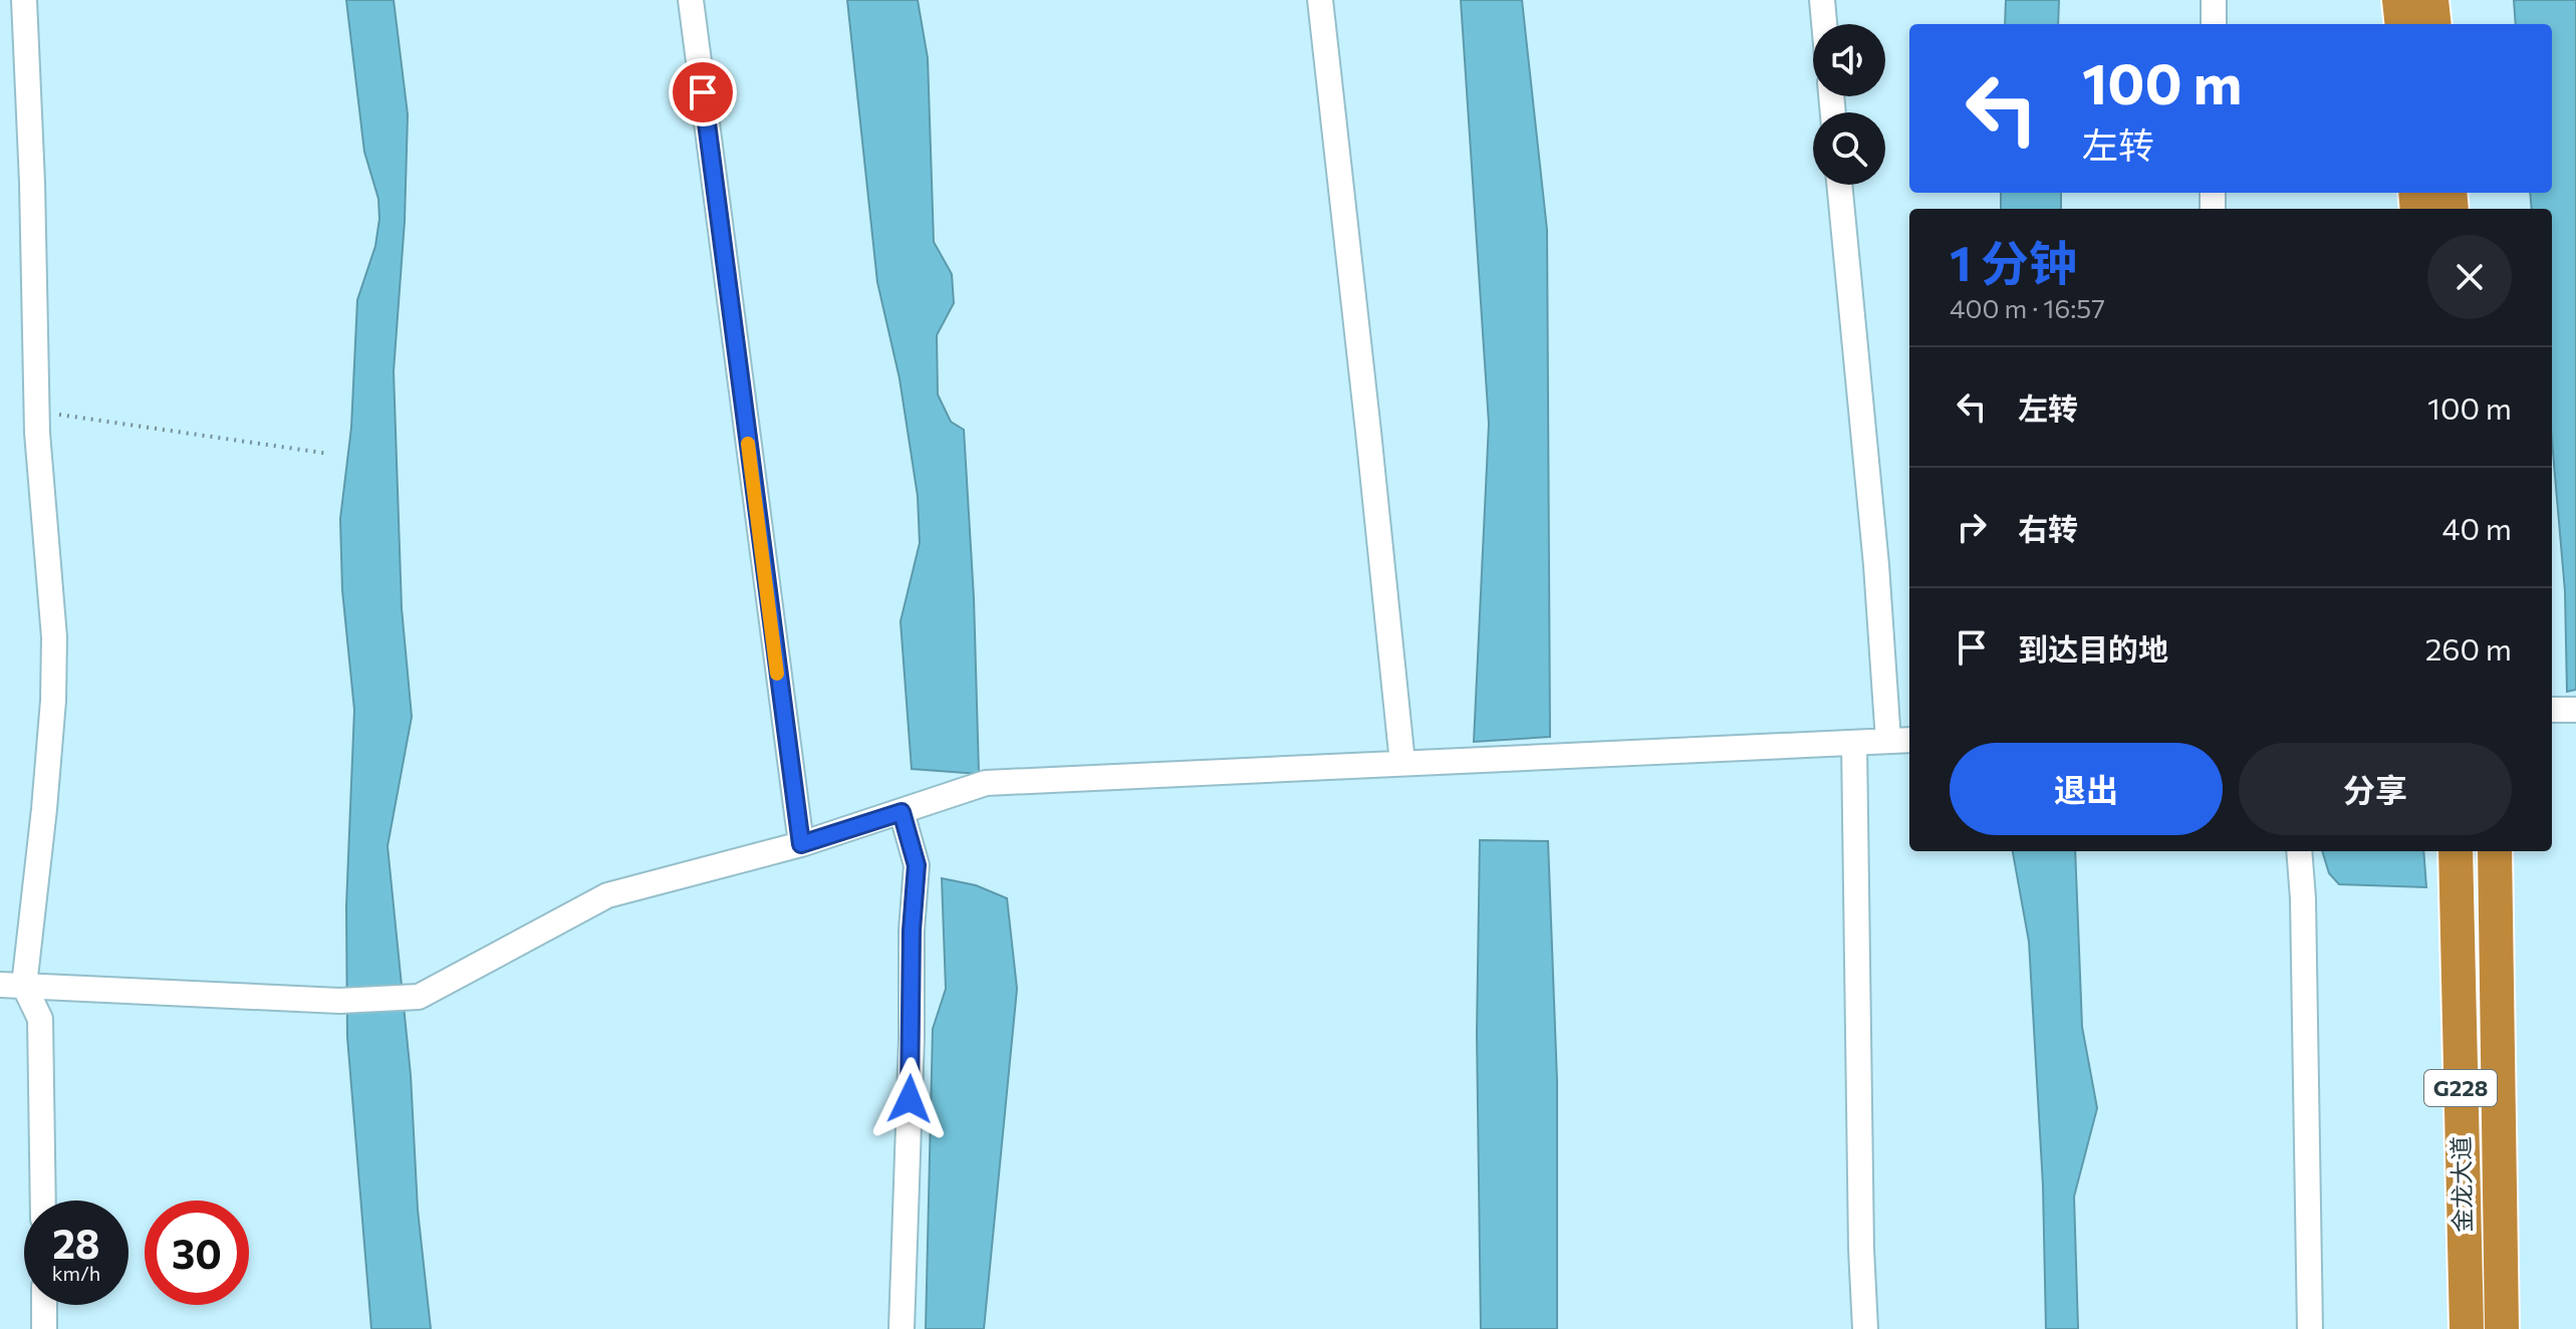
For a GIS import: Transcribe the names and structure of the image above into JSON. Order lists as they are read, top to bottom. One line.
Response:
{"streets":{"highway":["G228","金龙大道"]},"page":{"turn":["100 m","左转"],"heading":["1 分钟","400 m · 16:57"],"list":[{"name":"左转","value":"100 m"},{"name":"右转","value":"40 m"},{"name":"到达目的地","value":"260 m"}],"buttons":["退出","分享"],"speed":"28 km/h","limit":"30"}}
